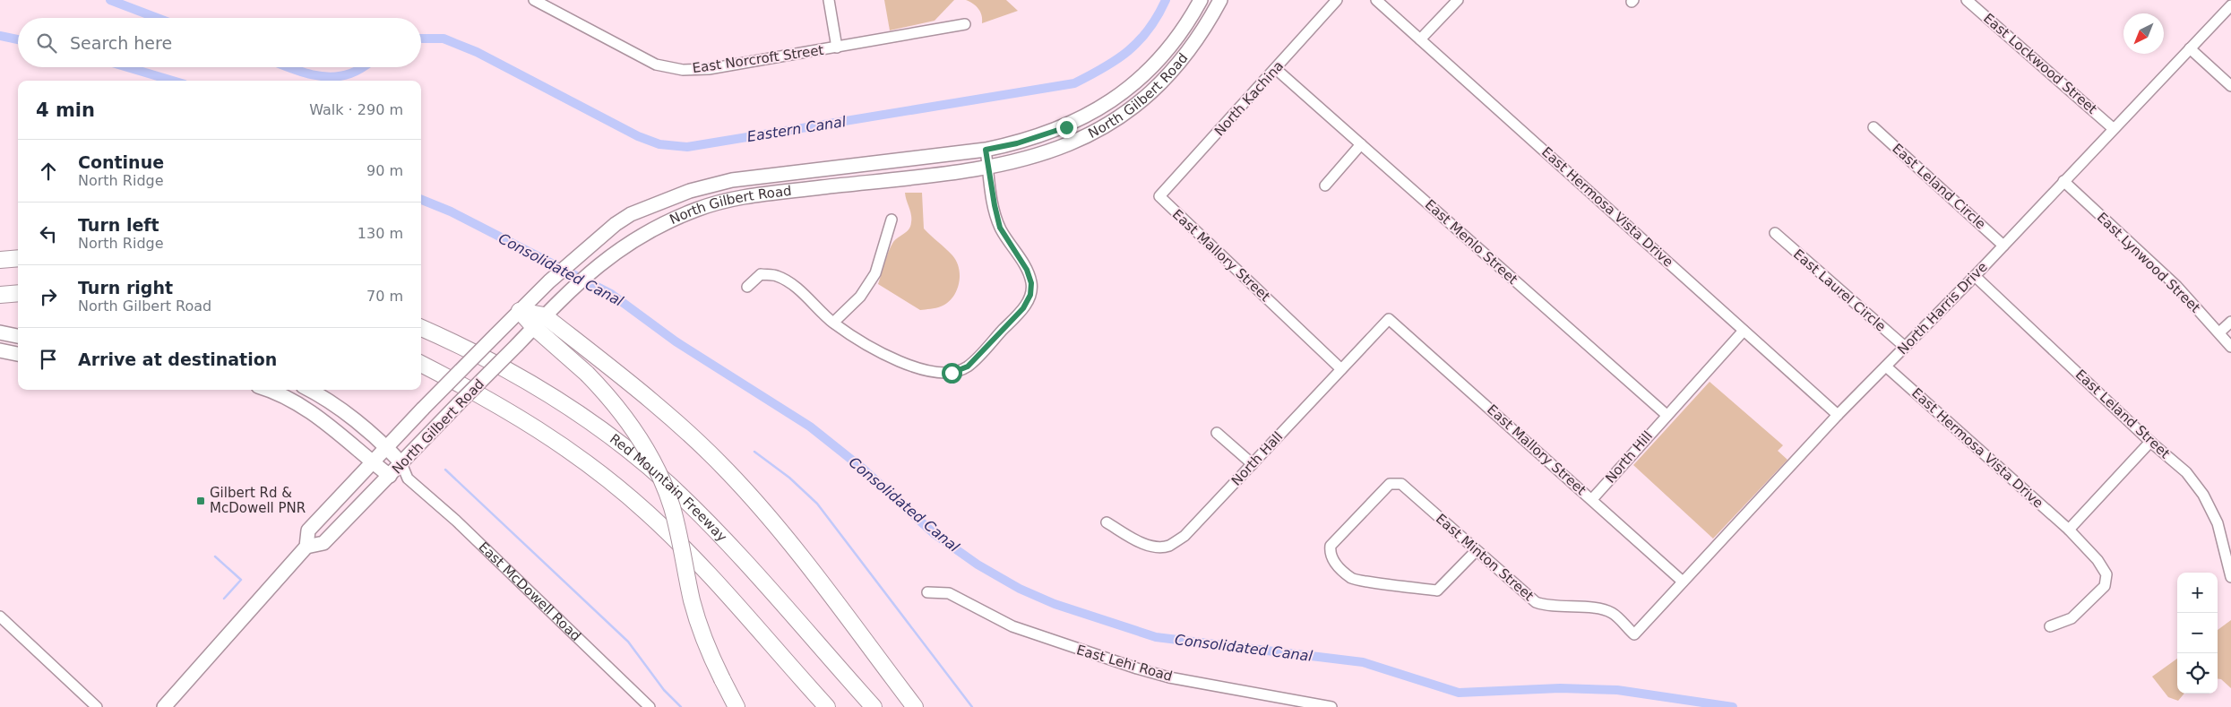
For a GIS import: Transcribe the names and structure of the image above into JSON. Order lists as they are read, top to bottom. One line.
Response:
{"streets":{"highway":["Red Mountain Freeway"],"main road":["North Gilbert Road","East McDowell Road"],"street":["East Norcroft Street","East Lockwood Street","North Kachina","East Leland Circle","East Hermosa Vista Drive","East Menlo Street","East Mallory Street","East Lynwood Street","East Laurel Circle","North Harris Drive","East Leland Street","North Hill","North Hall","East Minton Street","East Lehi Road"]},"crossings":[["East Lockwood Street","North Harris Drive"],["North Gilbert Road","East McDowell Road"],["North Kachina","East Menlo Street"],["North Kachina","East Mallory Street"],["East Leland Circle","North Harris Drive"],["East Hermosa Vista Drive","North Harris Drive"],["East Hermosa Vista Drive","North Hill"],["East Menlo Street","North Hill"],["East Mallory Street","North Harris Drive"],["East Mallory Street","North Hill"],["East Mallory Street","North Hall"],["East Lynwood Street","North Harris Drive"],["East Laurel Circle","North Harris Drive"],["North Harris Drive","East Leland Street"],["North Harris Drive","East Minton Street"]],"water":["Eastern Canal","Consolidated Canal"],"places":{"transit":["Gilbert Rd & McDowell PNR"]},"north":"bottom left","page":{"search":"Search here","heading":["4 min","Walk · 290 m"],"list":[["Continue","North Ridge","90 m"],["Turn left","North Ridge","130 m"],["Turn right","North Gilbert Road","70 m"],"Arrive at destination"],"map_buttons":["+","−"]}}
